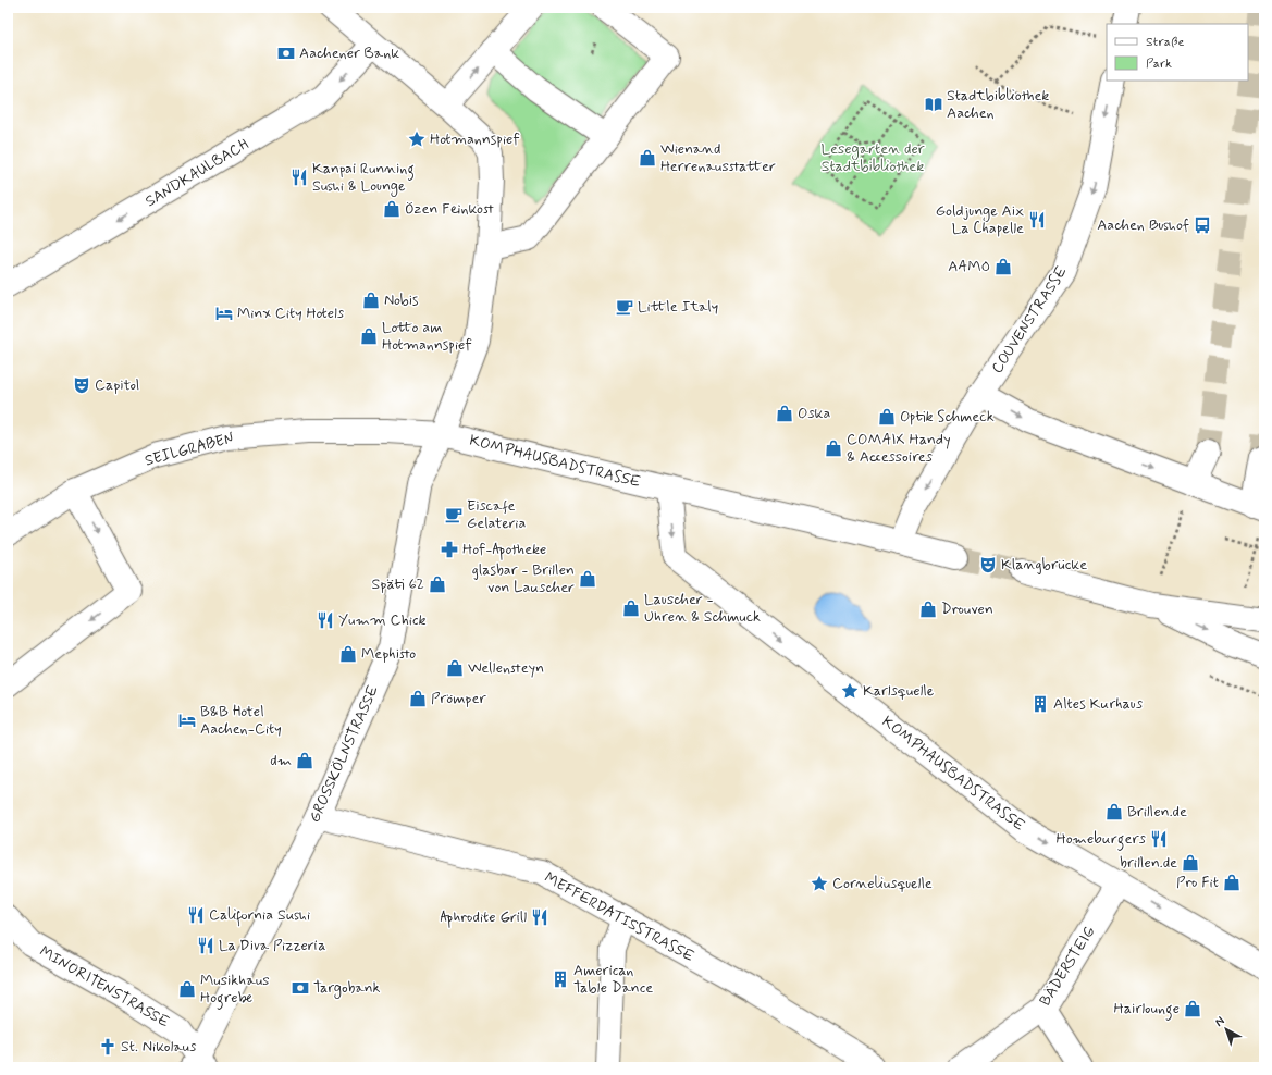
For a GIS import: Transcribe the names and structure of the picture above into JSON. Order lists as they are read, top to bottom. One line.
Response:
{"streets":{"street":["SANDKAULBACH","COUVENSTRASSE","SEILGRABEN","KOMPHAUSBADSTRASSE","GROSSKÖLNSTRASSE","MEFFERDATISSTRASSE","BÄDERSTEIG","MINORITENSTRASSE"]},"crossings":[["SANDKAULBACH","GROSSKÖLNSTRASSE"],["COUVENSTRASSE","KOMPHAUSBADSTRASSE"],["SEILGRABEN","KOMPHAUSBADSTRASSE"],["SEILGRABEN","GROSSKÖLNSTRASSE"],["KOMPHAUSBADSTRASSE","GROSSKÖLNSTRASSE"],["KOMPHAUSBADSTRASSE","BÄDERSTEIG"],["GROSSKÖLNSTRASSE","MEFFERDATISSTRASSE"],["GROSSKÖLNSTRASSE","MINORITENSTRASSE"]],"one_way":["SANDKAULBACH","COUVENSTRASSE"],"parks":["Lesegarten der Stadtbibliothek"],"places":{"bank":["Aachener Bank","Targobank"],"library":["Stadtbibliothek Aachen"],"place":["Hotmannspief","Karlsquelle","Corneliusquelle"],"shop":["Wienand Herrenausstatter","Özen Feinkost","AAMO","Nobis","Lotto am Hotmannspief","Oska","Optik Schmeck","COMAIX Handy & Accessoires","glasbar - Brillen von Lauscher","Späti 62","Lauscher - Uhren & Schmuck","Drouven","Mephisto","Wellensteyn","Prömper","dm","Brillen.de","brillen.de","Pro Fit","Musikhaus Hogrebe","Hairlounge"],"restaurant":["Kanpai Running Sushi & Lounge","Goldjunge Aix La Chapelle","Yumm Chick","Homeburgers","California Sushi","Aphrodite Grill","La Diva Pizzeria"],"bus stop":["Aachen Bushof"],"cafe":["Little Italy","Eiscafe Gelateria"],"hotel":["Minx City Hotels","B&B Hotel Aachen-City"],"theatre":["Capitol","Klangbrücke"],"pharmacy":["Hof-Apotheke"],"building":["Altes Kurhaus","American Table Dance"],"church":["St. Nikolaus"]},"legend":["Straße","Park"],"north":"top left"}
